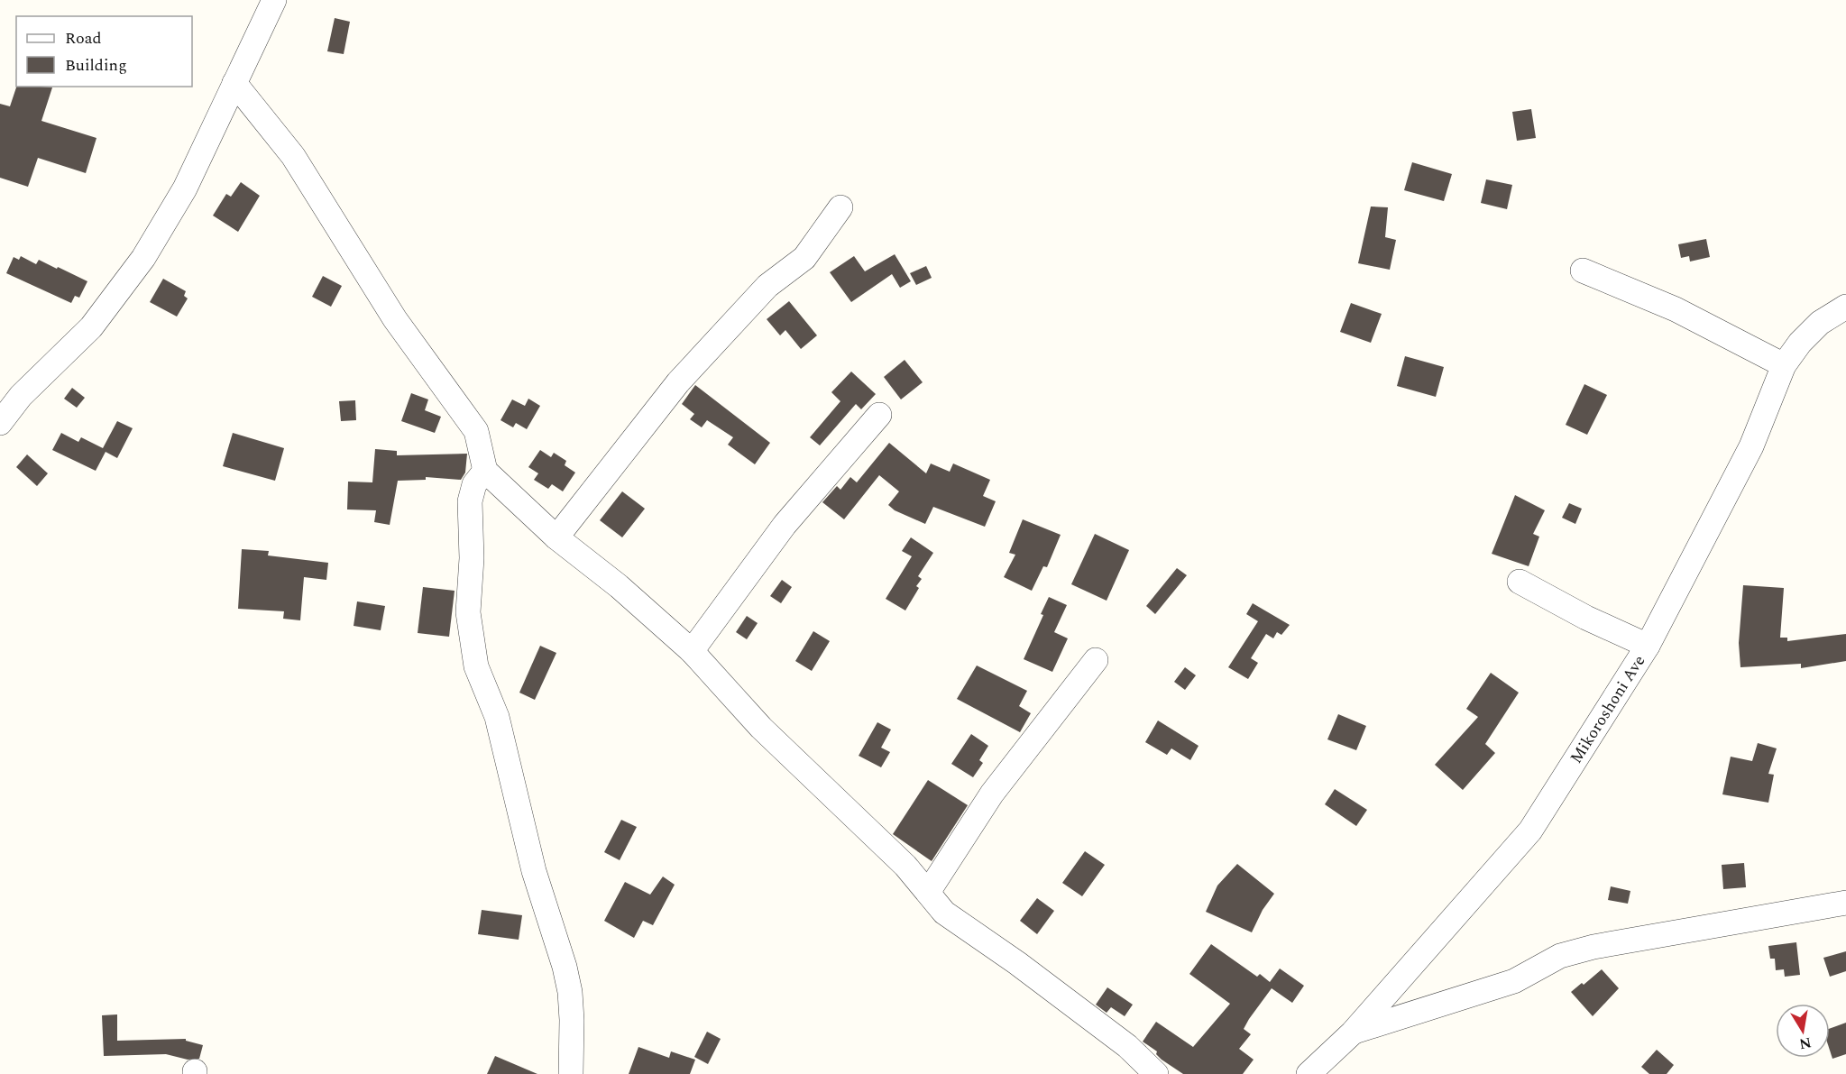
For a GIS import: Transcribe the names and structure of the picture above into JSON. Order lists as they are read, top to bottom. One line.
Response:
{"streets":{"street":["Mikoroshoni Ave"]},"legend":["Road","Building"],"north":"bottom"}
